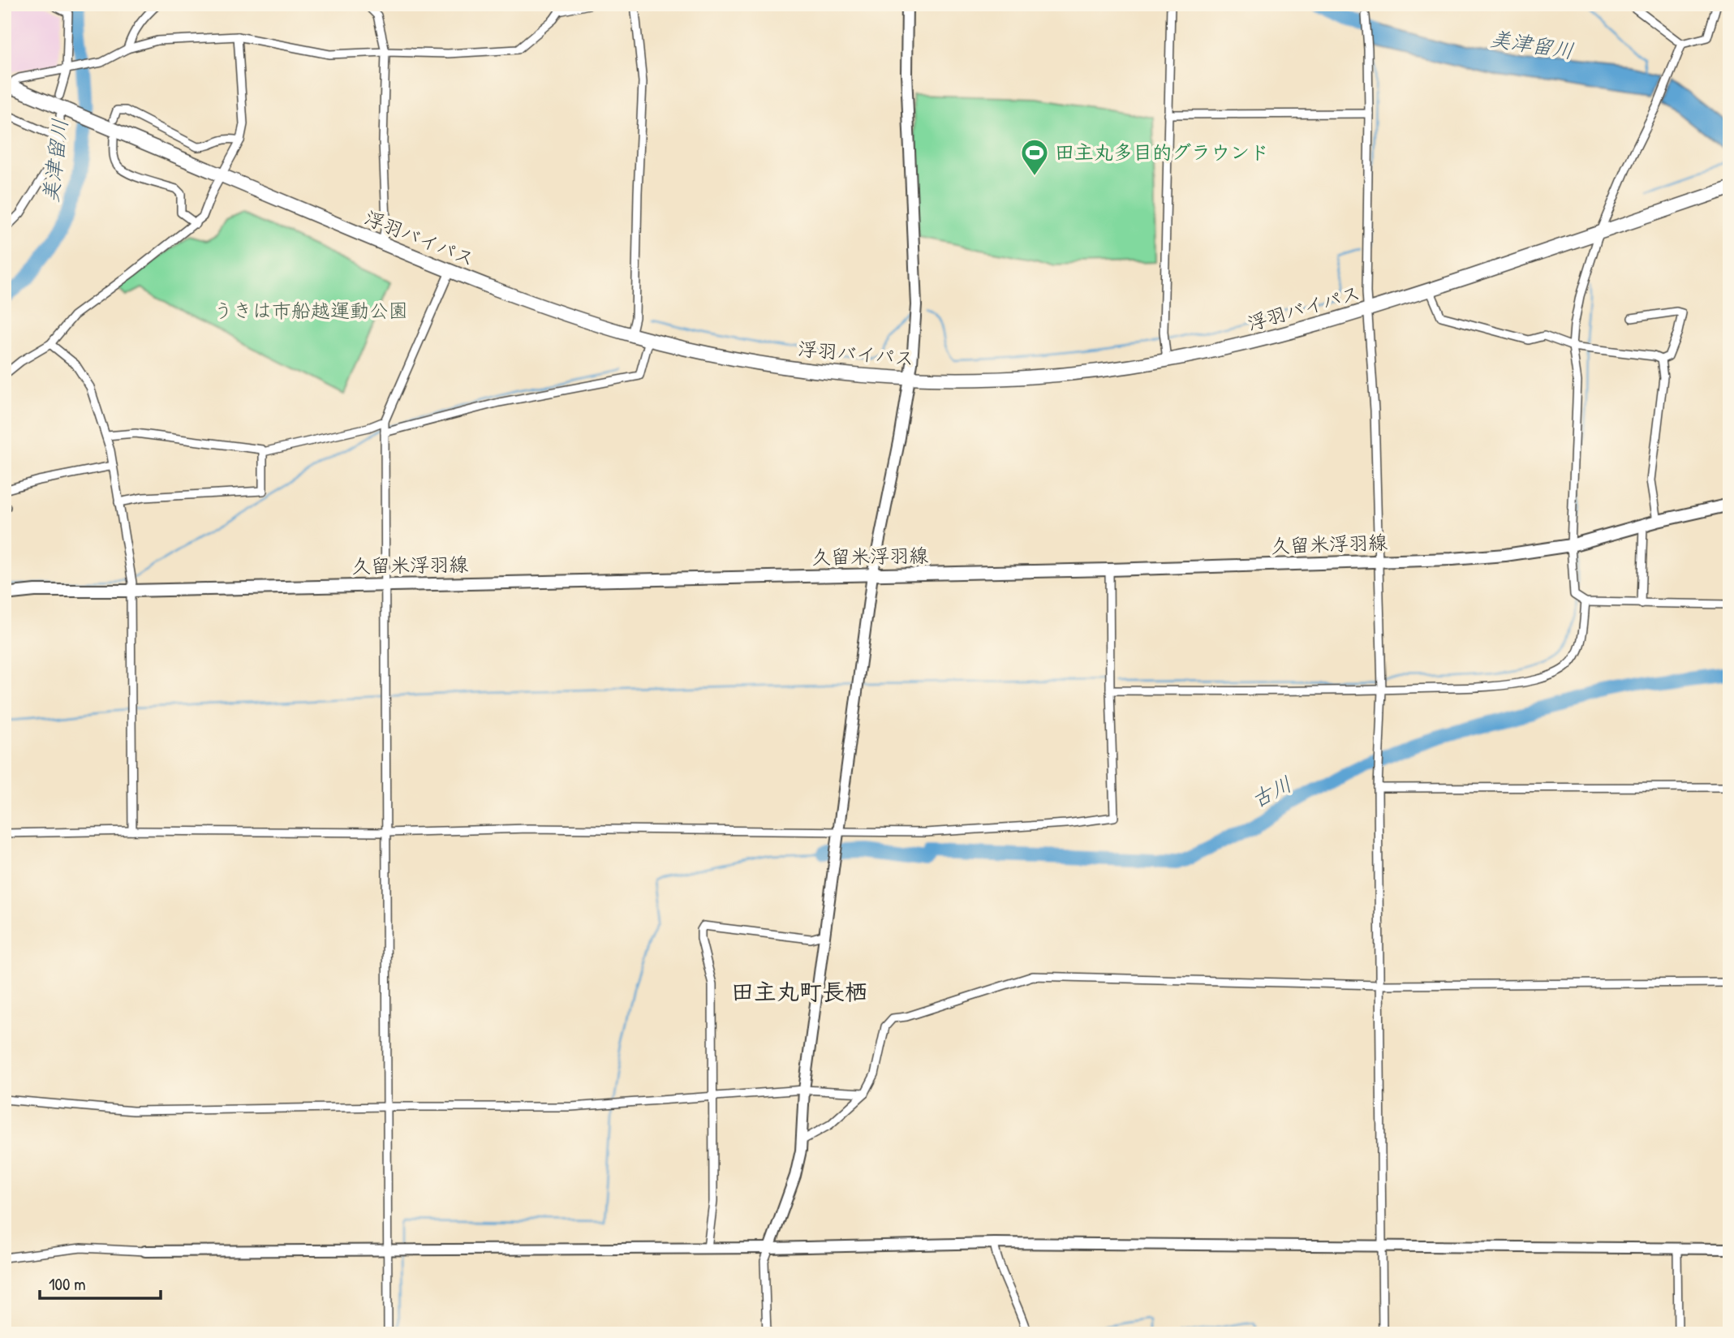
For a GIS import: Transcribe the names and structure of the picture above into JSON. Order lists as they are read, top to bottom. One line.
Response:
{"streets":{"highway":["浮羽バイパス"],"main road":["久留米浮羽線"]},"districts":["田主丸町長栖"],"water":["美津留川","古川"],"parks":["うきは市船越運動公園"],"places":{"sports":["田主丸多目的グラウンド"]},"scale_bar":"100 m"}
